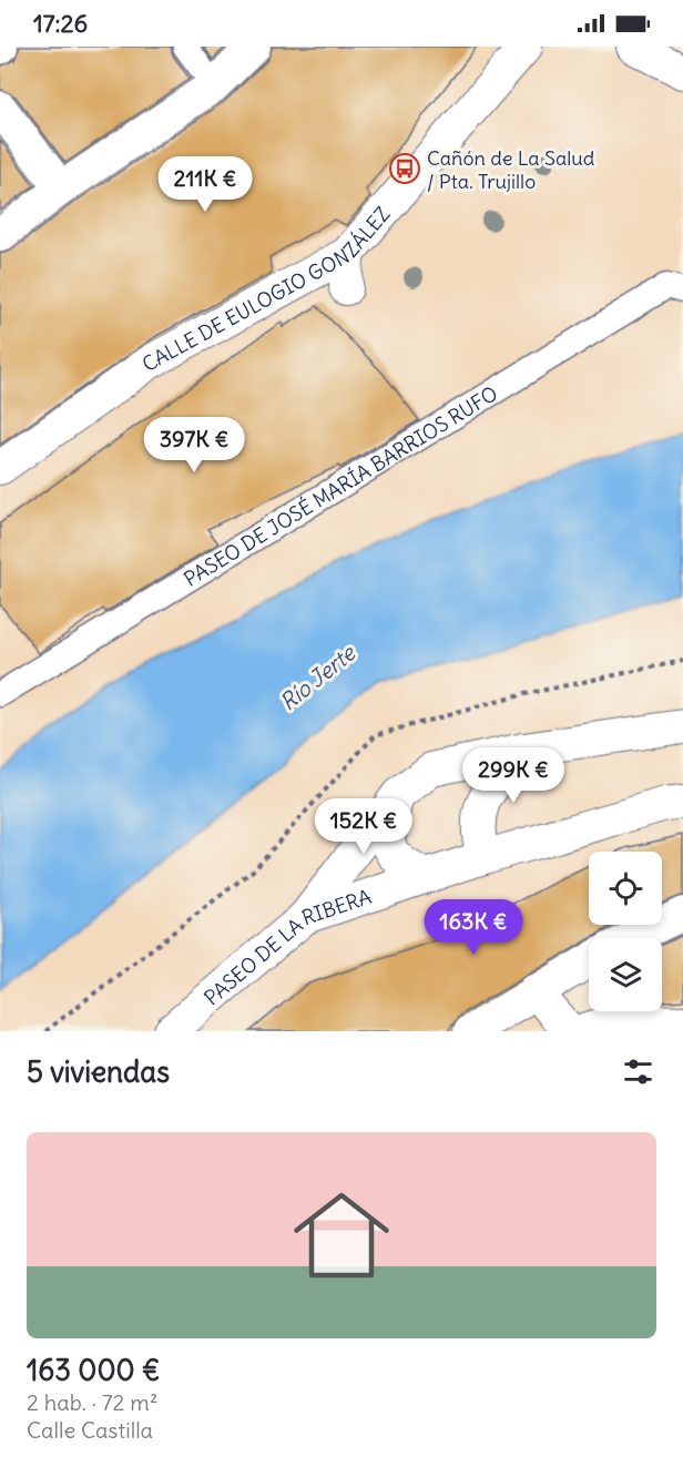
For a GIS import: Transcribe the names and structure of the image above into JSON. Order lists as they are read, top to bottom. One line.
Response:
{"streets":{"street":["CALLE DE EULOGIO GONZÁLEZ","PASEO DE JOSÉ MARÍA BARRIOS RUFO","PASEO DE LA RIBERA"]},"water":["Río Jerte"],"places":{"bus stop":["Cañón de La Salud / Pta. Trujillo"]},"page":{"status":"17:26","price":["211K €","397K €","299K €","152K €","163K €"],"heading":"5 viviendas","list":[{"name":"163 000 €","note":"2 hab. · 72 m² · Calle Castilla"}]}}
